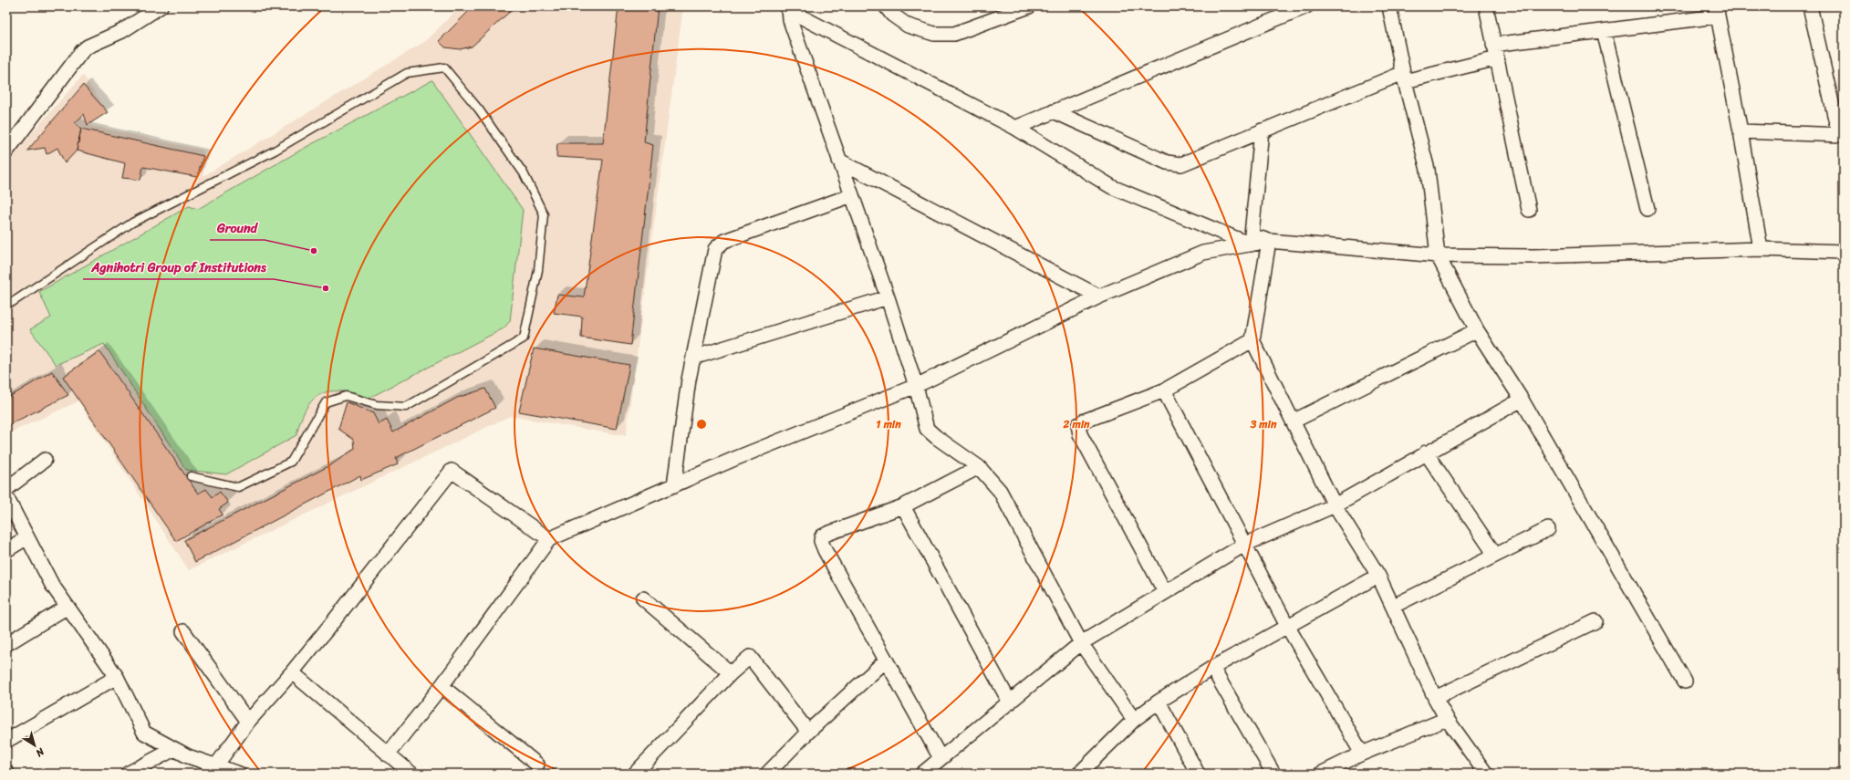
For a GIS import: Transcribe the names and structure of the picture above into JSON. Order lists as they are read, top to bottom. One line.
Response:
{"places":["Ground","Agnihotri Group of Institutions"],"north":"bottom right","rings":["1 min","2 min","3 min"]}
